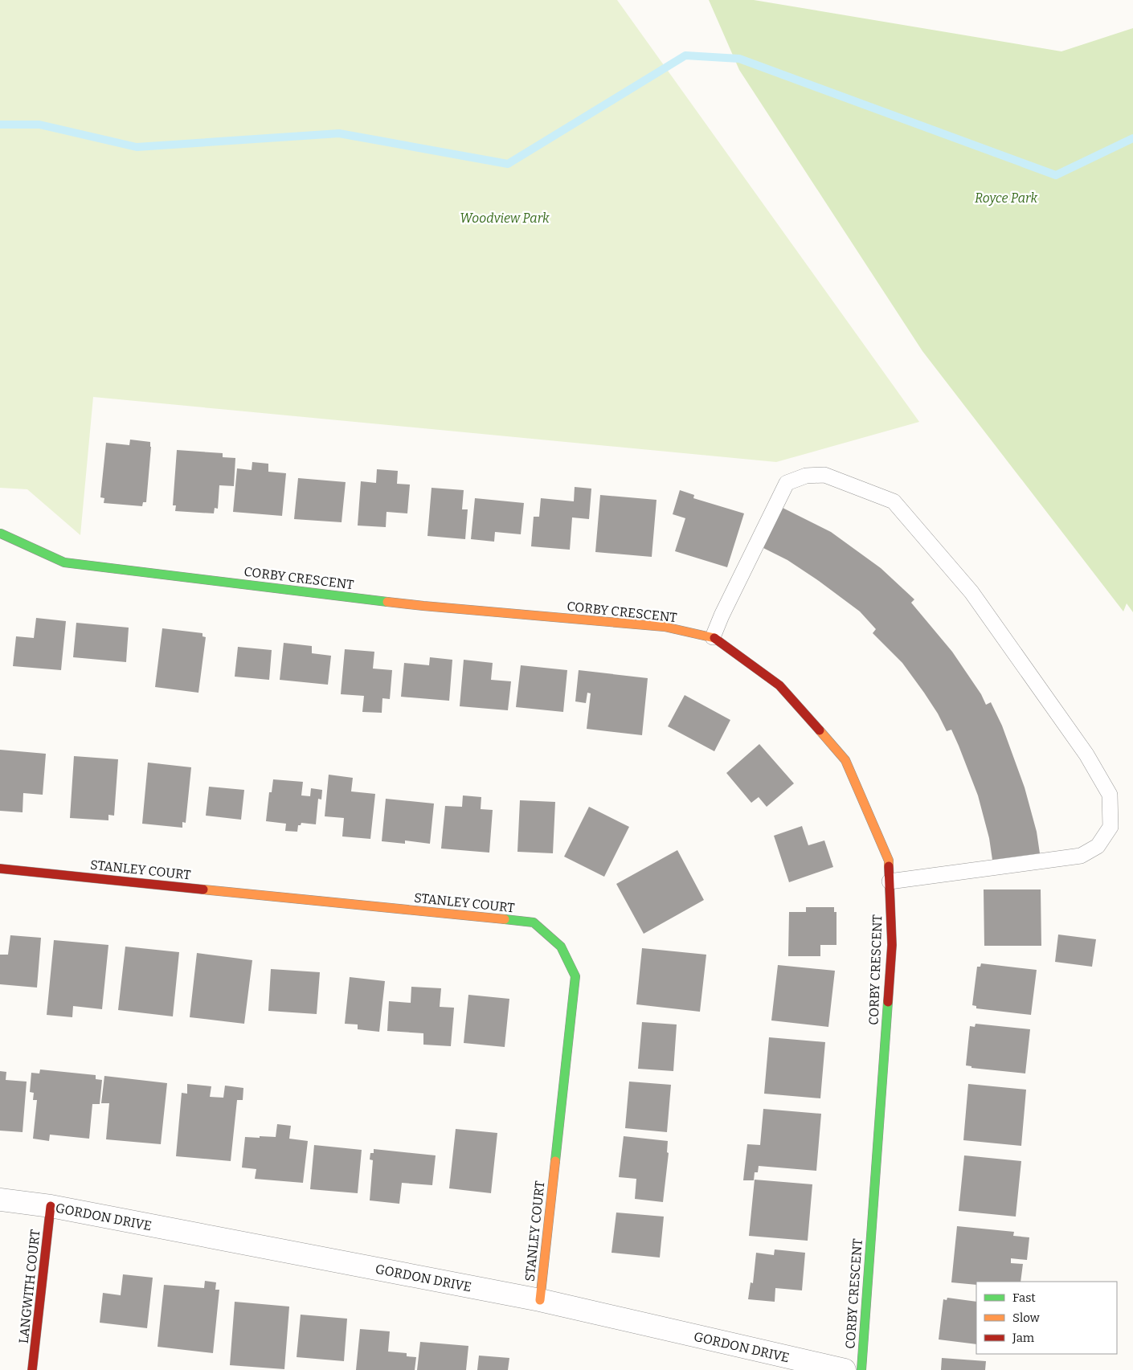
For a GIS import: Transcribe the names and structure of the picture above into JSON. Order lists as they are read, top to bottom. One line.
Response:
{"streets":{"street":["CORBY CRESCENT","STANLEY COURT","GORDON DRIVE","LANGWITH COURT"]},"crossings":[["STANLEY COURT","GORDON DRIVE"],["GORDON DRIVE","LANGWITH COURT"]],"parks":["Royce Park","Woodview Park"],"legend":["Fast","Slow","Jam"]}
